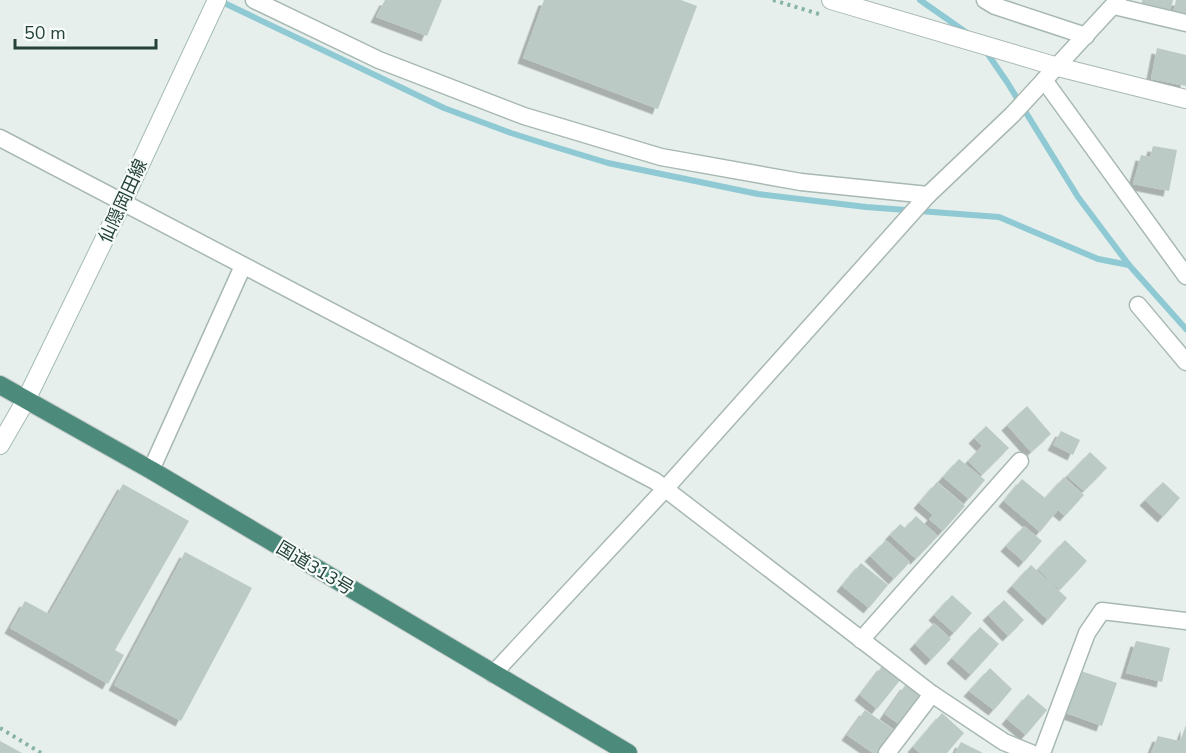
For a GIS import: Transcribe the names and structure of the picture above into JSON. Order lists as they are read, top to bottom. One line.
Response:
{"streets":{"highway":["国道313号"],"main road":["仙隠岡田線"]},"crossings":[["仙隠岡田線","国道313号"]],"scale_bar":"50 m"}
